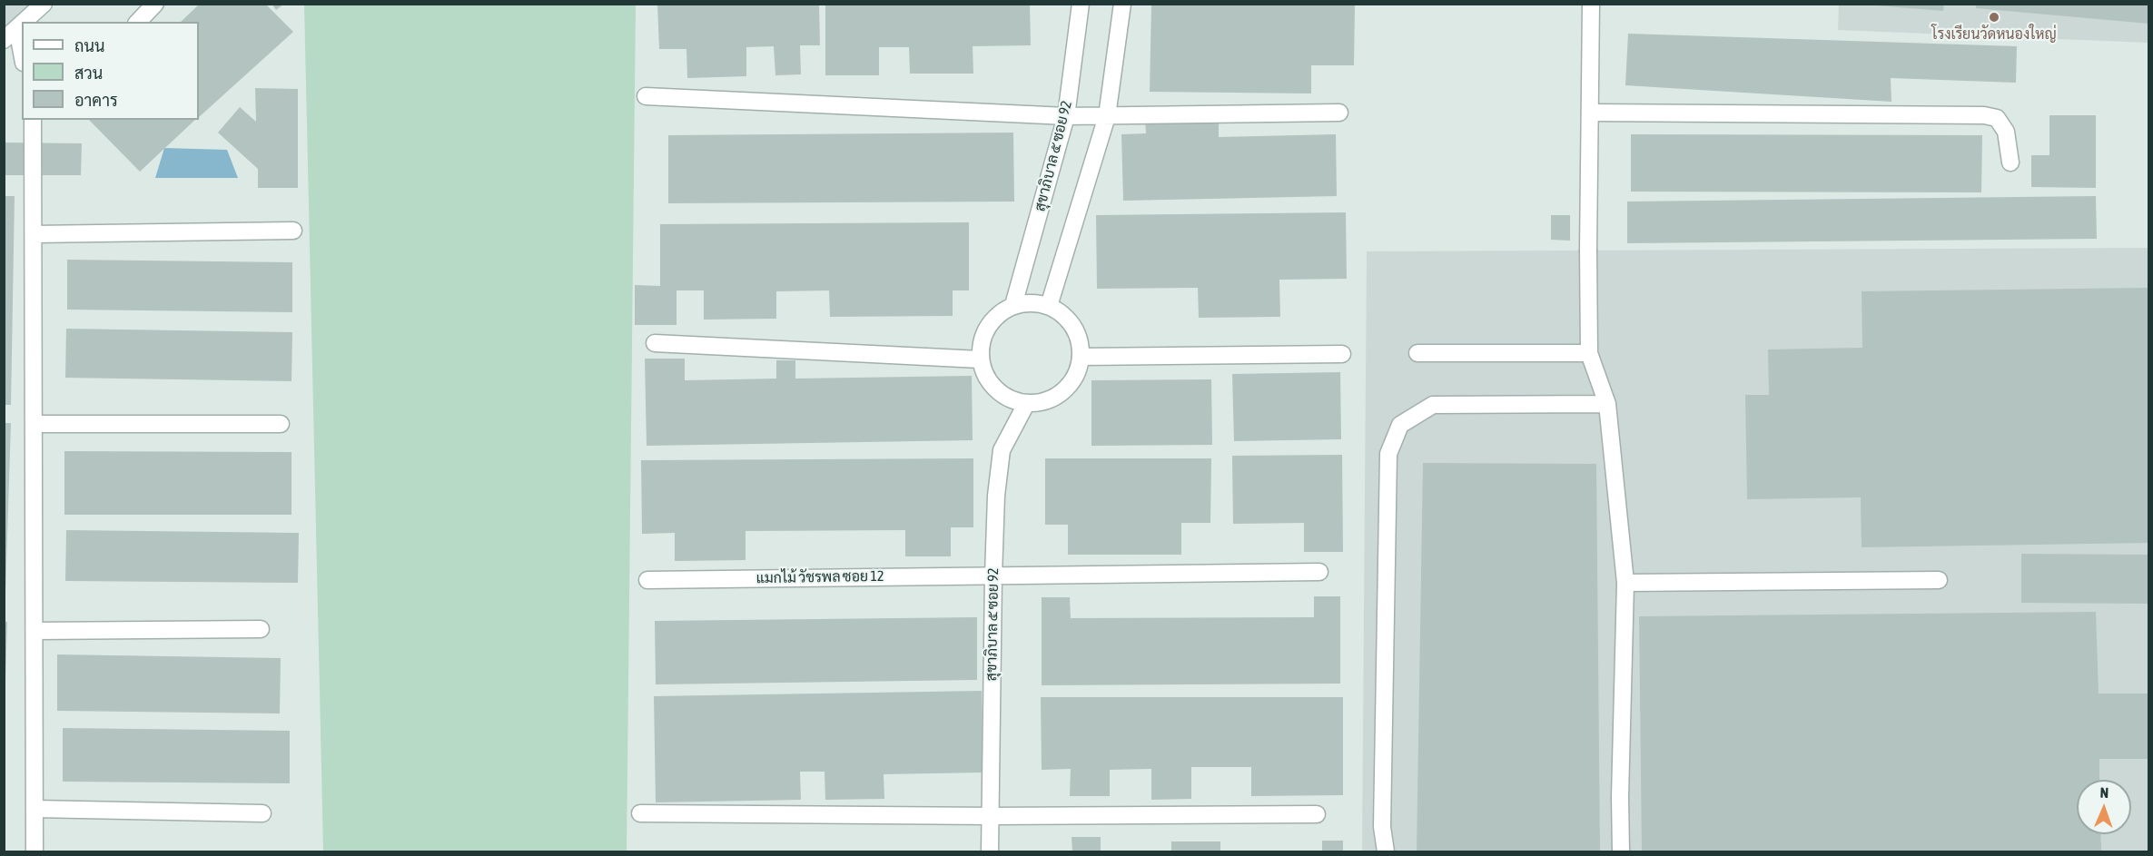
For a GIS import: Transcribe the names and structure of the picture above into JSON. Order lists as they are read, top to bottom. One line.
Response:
{"streets":{"street":["สุขาภิบาล ๕ ซอย 92","แมกไม้ วัชรพล ซอย 12"]},"crossings":[["สุขาภิบาล ๕ ซอย 92","แมกไม้ วัชรพล ซอย 12"]],"places":["โรงเรียนวัดหนองใหญ่"],"legend":["ถนน","สวน","อาคาร"],"north":"top"}
